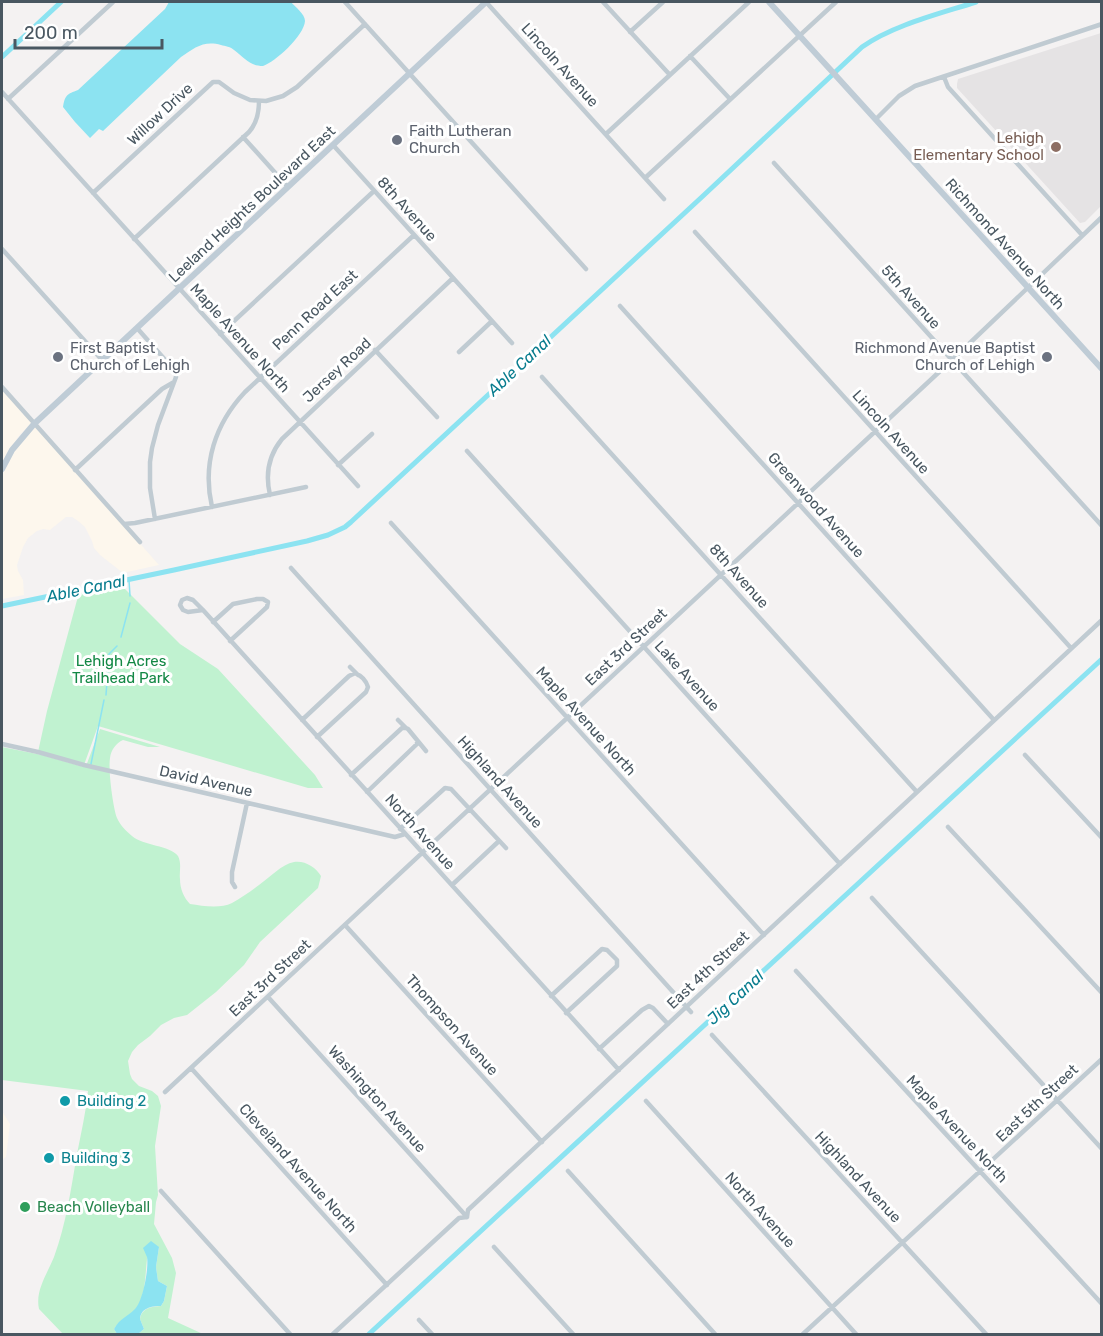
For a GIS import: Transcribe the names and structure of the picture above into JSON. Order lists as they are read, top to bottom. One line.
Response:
{"streets":{"main road":["Leeland Heights Boulevard East","Richmond Avenue North"],"street":["Lincoln Avenue","Willow Drive","8th Avenue","5th Avenue","Penn Road East","Maple Avenue North","Jersey Road","Greenwood Avenue","East 3rd Street","Lake Avenue","David Avenue","Highland Avenue","North Avenue","East 4th Street","Thompson Avenue","Washington Avenue","East 5th Street","Cleveland Avenue North"]},"crossings":[["Lincoln Avenue","Leeland Heights Boulevard East"],["Lincoln Avenue","East 3rd Street"],["Lincoln Avenue","East 4th Street"],["Willow Drive","Maple Avenue North"],["Leeland Heights Boulevard East","8th Avenue"],["Leeland Heights Boulevard East","Maple Avenue North"],["8th Avenue","Penn Road East"],["8th Avenue","Jersey Road"],["8th Avenue","East 3rd Street"],["8th Avenue","East 4th Street"],["Richmond Avenue North","East 3rd Street"],["5th Avenue","East 3rd Street"],["Penn Road East","Maple Avenue North"],["Maple Avenue North","Jersey Road"],["Maple Avenue North","East 3rd Street"],["Maple Avenue North","East 4th Street"],["Maple Avenue North","East 5th Street"],["Greenwood Avenue","East 3rd Street"],["Greenwood Avenue","East 4th Street"],["East 3rd Street","Lake Avenue"],["East 3rd Street","Highland Avenue"],["East 3rd Street","North Avenue"],["East 3rd Street","Thompson Avenue"],["East 3rd Street","Washington Avenue"],["East 3rd Street","Cleveland Avenue North"],["Lake Avenue","East 4th Street"],["David Avenue","North Avenue"],["Highland Avenue","East 4th Street"],["Highland Avenue","East 5th Street"],["North Avenue","East 4th Street"],["North Avenue","East 5th Street"],["East 4th Street","Thompson Avenue"],["East 4th Street","Washington Avenue"],["East 4th Street","Cleveland Avenue North"]],"water":["Able Canal","Jig Canal"],"parks":["Lehigh Acres Trailhead Park"],"places":["Faith Lutheran Church","Lehigh Elementary School","First Baptist Church of Lehigh","Richmond Avenue Baptist Church of Lehigh","Building 2","Building 3","Beach Volleyball"],"scale_bar":"200 m"}
